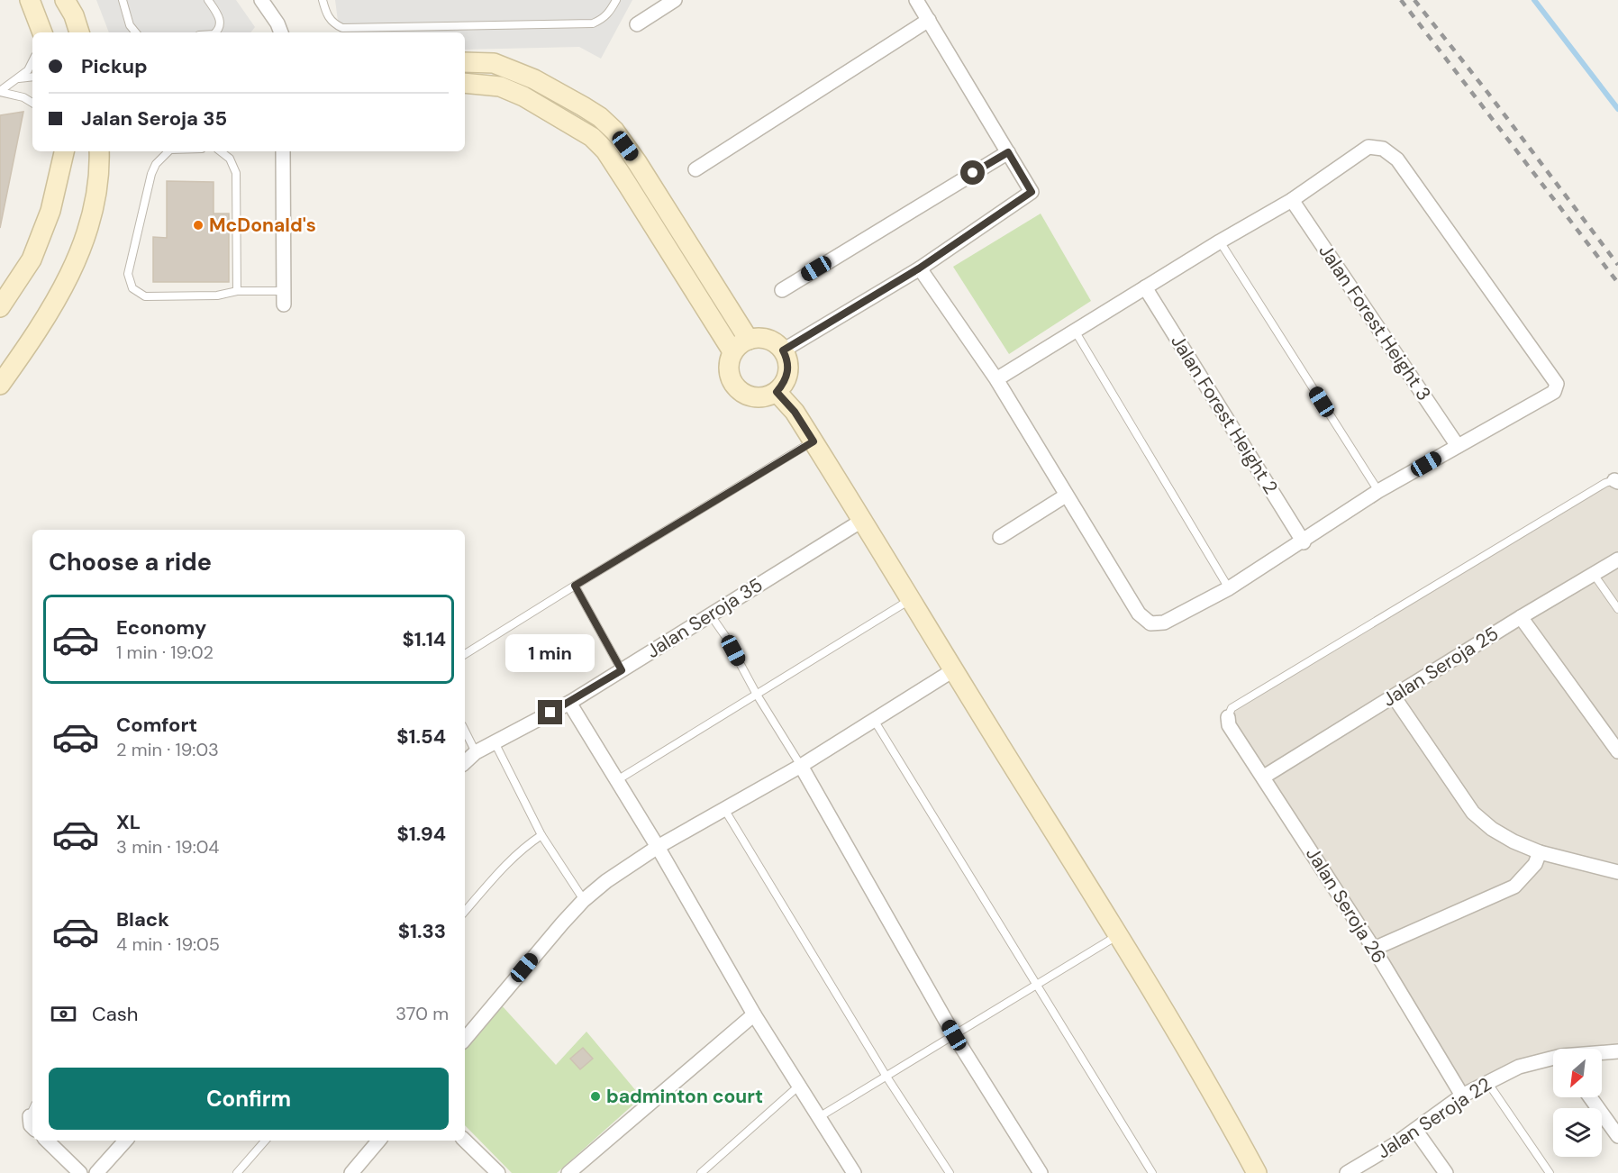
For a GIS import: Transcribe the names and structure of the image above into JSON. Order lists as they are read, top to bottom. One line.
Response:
{"streets":{"street":["Jalan Forest Height 3","Jalan Forest Height 2","Jalan Seroja 35","Jalan Seroja 25","Jalan Seroja 26","Jalan Seroja 22"]},"crossings":[["Jalan Seroja 25","Jalan Seroja 26"],["Jalan Seroja 26","Jalan Seroja 22"]],"places":["McDonald's","badminton court"],"north":"bottom left","page":{"banner":["Pickup","Jalan Seroja 35"],"heading":"Choose a ride","list":[{"name":"Economy","note":"1 min · 19:02","value":"$1.14"},{"name":"Comfort","note":"2 min · 19:03","value":"$1.54"},{"name":"XL","note":"3 min · 19:04","value":"$1.94"},{"name":"Black","note":"4 min · 19:05","value":"$1.33"}],"bubble":"1 min","pay":["Cash","370 m"],"buttons":"Confirm"}}
